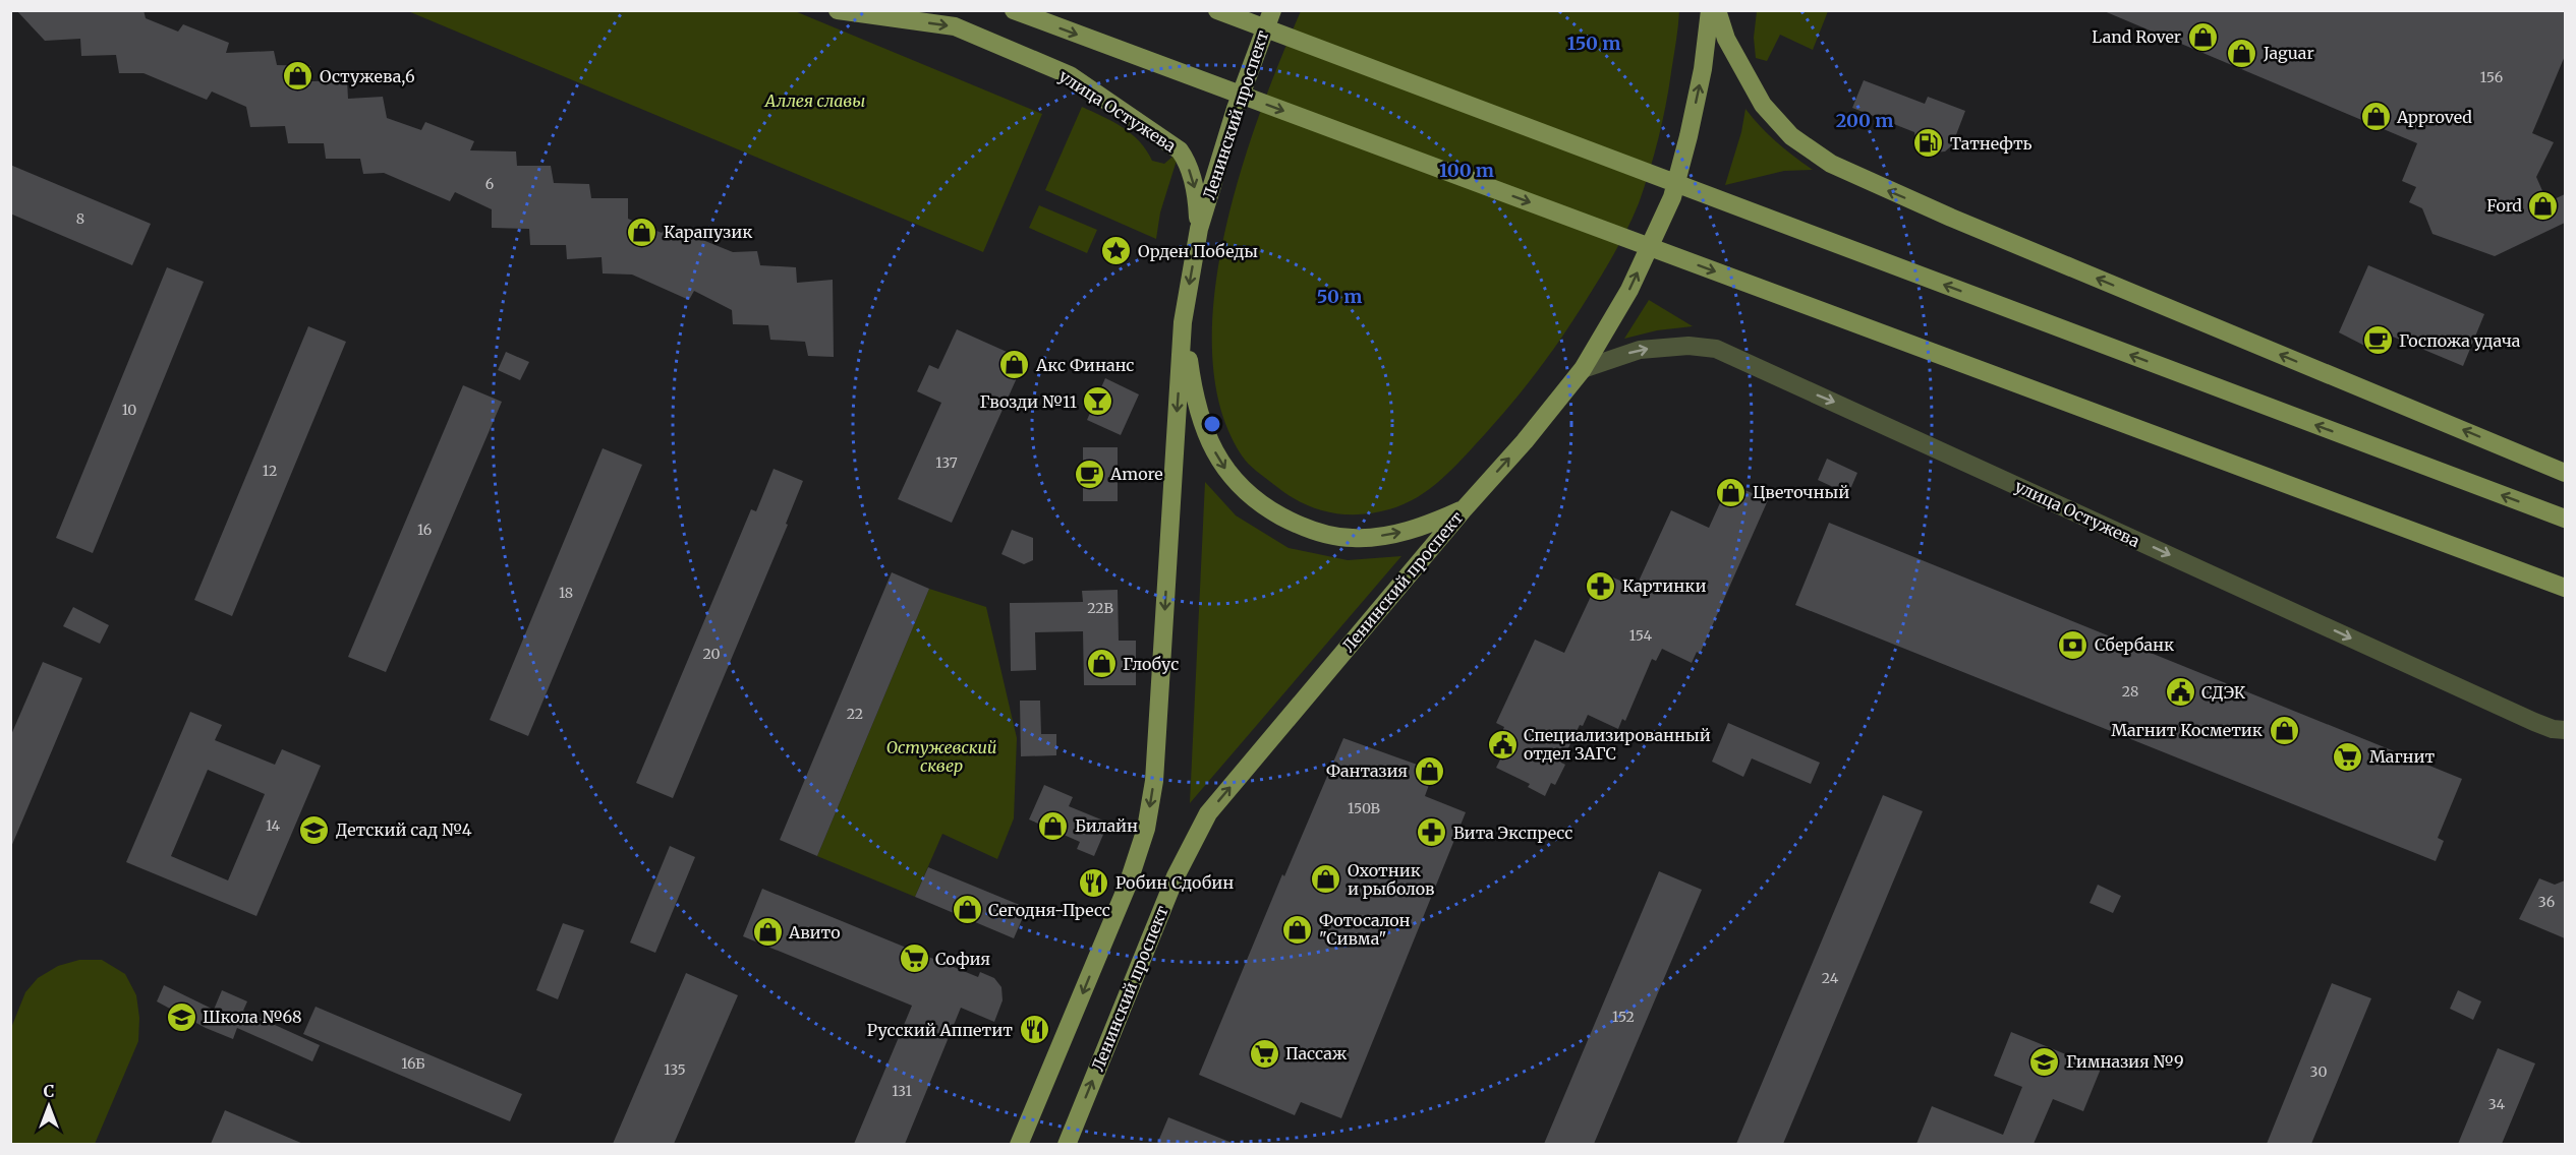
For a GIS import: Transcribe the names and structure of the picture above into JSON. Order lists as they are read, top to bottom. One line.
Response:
{"streets":{"main road":["улица Остужева","Ленинский проспект"]},"crossings":[["улица Остужева","Ленинский проспект"]],"parks":["Аллея славы","Остужевский сквер"],"places":{"shop":["Land Rover","Jaguar","Остужева,6","Approved","Ford","Карапузик","Акс Финанс","Цветочный","Глобус","Магнит Косметик","Фантазия","Билайн","Охотник и рыболов","Сегодня-Пресс","Фотосалон \"Сивма\"","Авито"],"fuel station":["Татнефть"],"place":["Орден Победы"],"cafe":["Госпожа удача","Amore"],"bar":["Гвозди №11"],"pharmacy":["Картинки","Вита Экспресс"],"bank":["Сбербанк"],"public building":["СДЭК","Специализированный отдел ЗАГС"],"supermarket":["Магнит","София","Пассаж"],"school or university":["Детский сад №4","Школа №68","Гимназия №9"],"restaurant":["Робин Сдобин","Русский Аппетит"]},"house_numbers":["156","6","8","10","137","12","16","18","22В","154","20","28","22","150В","14","36","24","152","16Б","135","30","131","34"],"north":"top","rings":["150 m","200 m","100 m","50 m"]}
